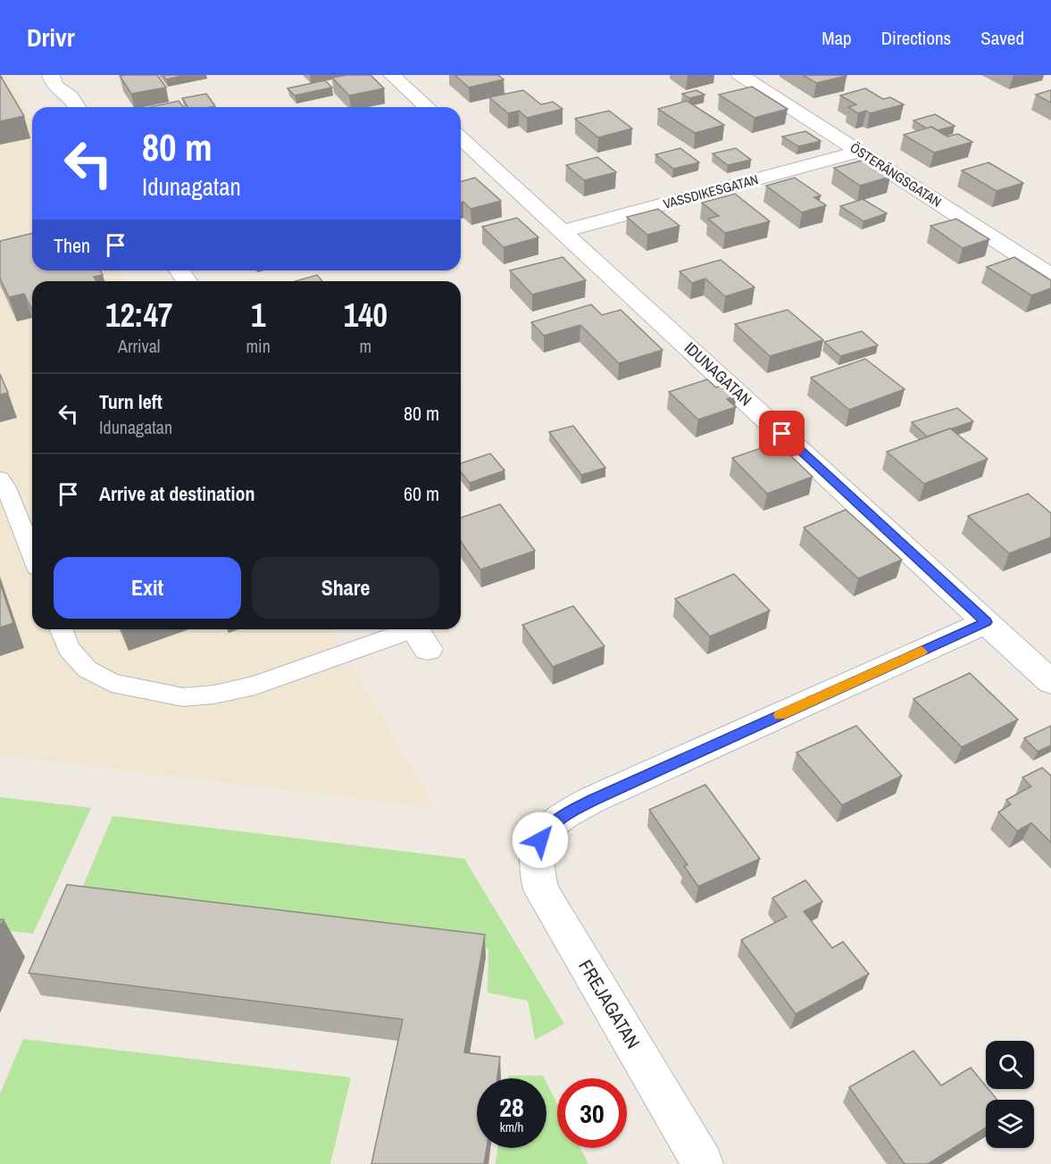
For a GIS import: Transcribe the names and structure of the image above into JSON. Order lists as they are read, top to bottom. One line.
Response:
{"streets":{"street":["ÖSTERÄNGSGATAN","VASSDIKESGATAN","IDUNAGATAN","FREJAGATAN"]},"crossings":[["ÖSTERÄNGSGATAN","VASSDIKESGATAN"],["VASSDIKESGATAN","IDUNAGATAN"],["IDUNAGATAN","FREJAGATAN"]],"page":{"header":"Drivr","nav":["Map","Directions","Saved"],"turn":["80 m","Idunagatan"],"then":"Then","eta":["12:47","Arrival","1","min","140","m"],"list":[{"name":"Turn left","note":"Idunagatan","value":"80 m"},{"name":"Arrive at destination","value":"60 m"}],"buttons":["Exit","Share"],"speed":"28 km/h","limit":"30"}}
